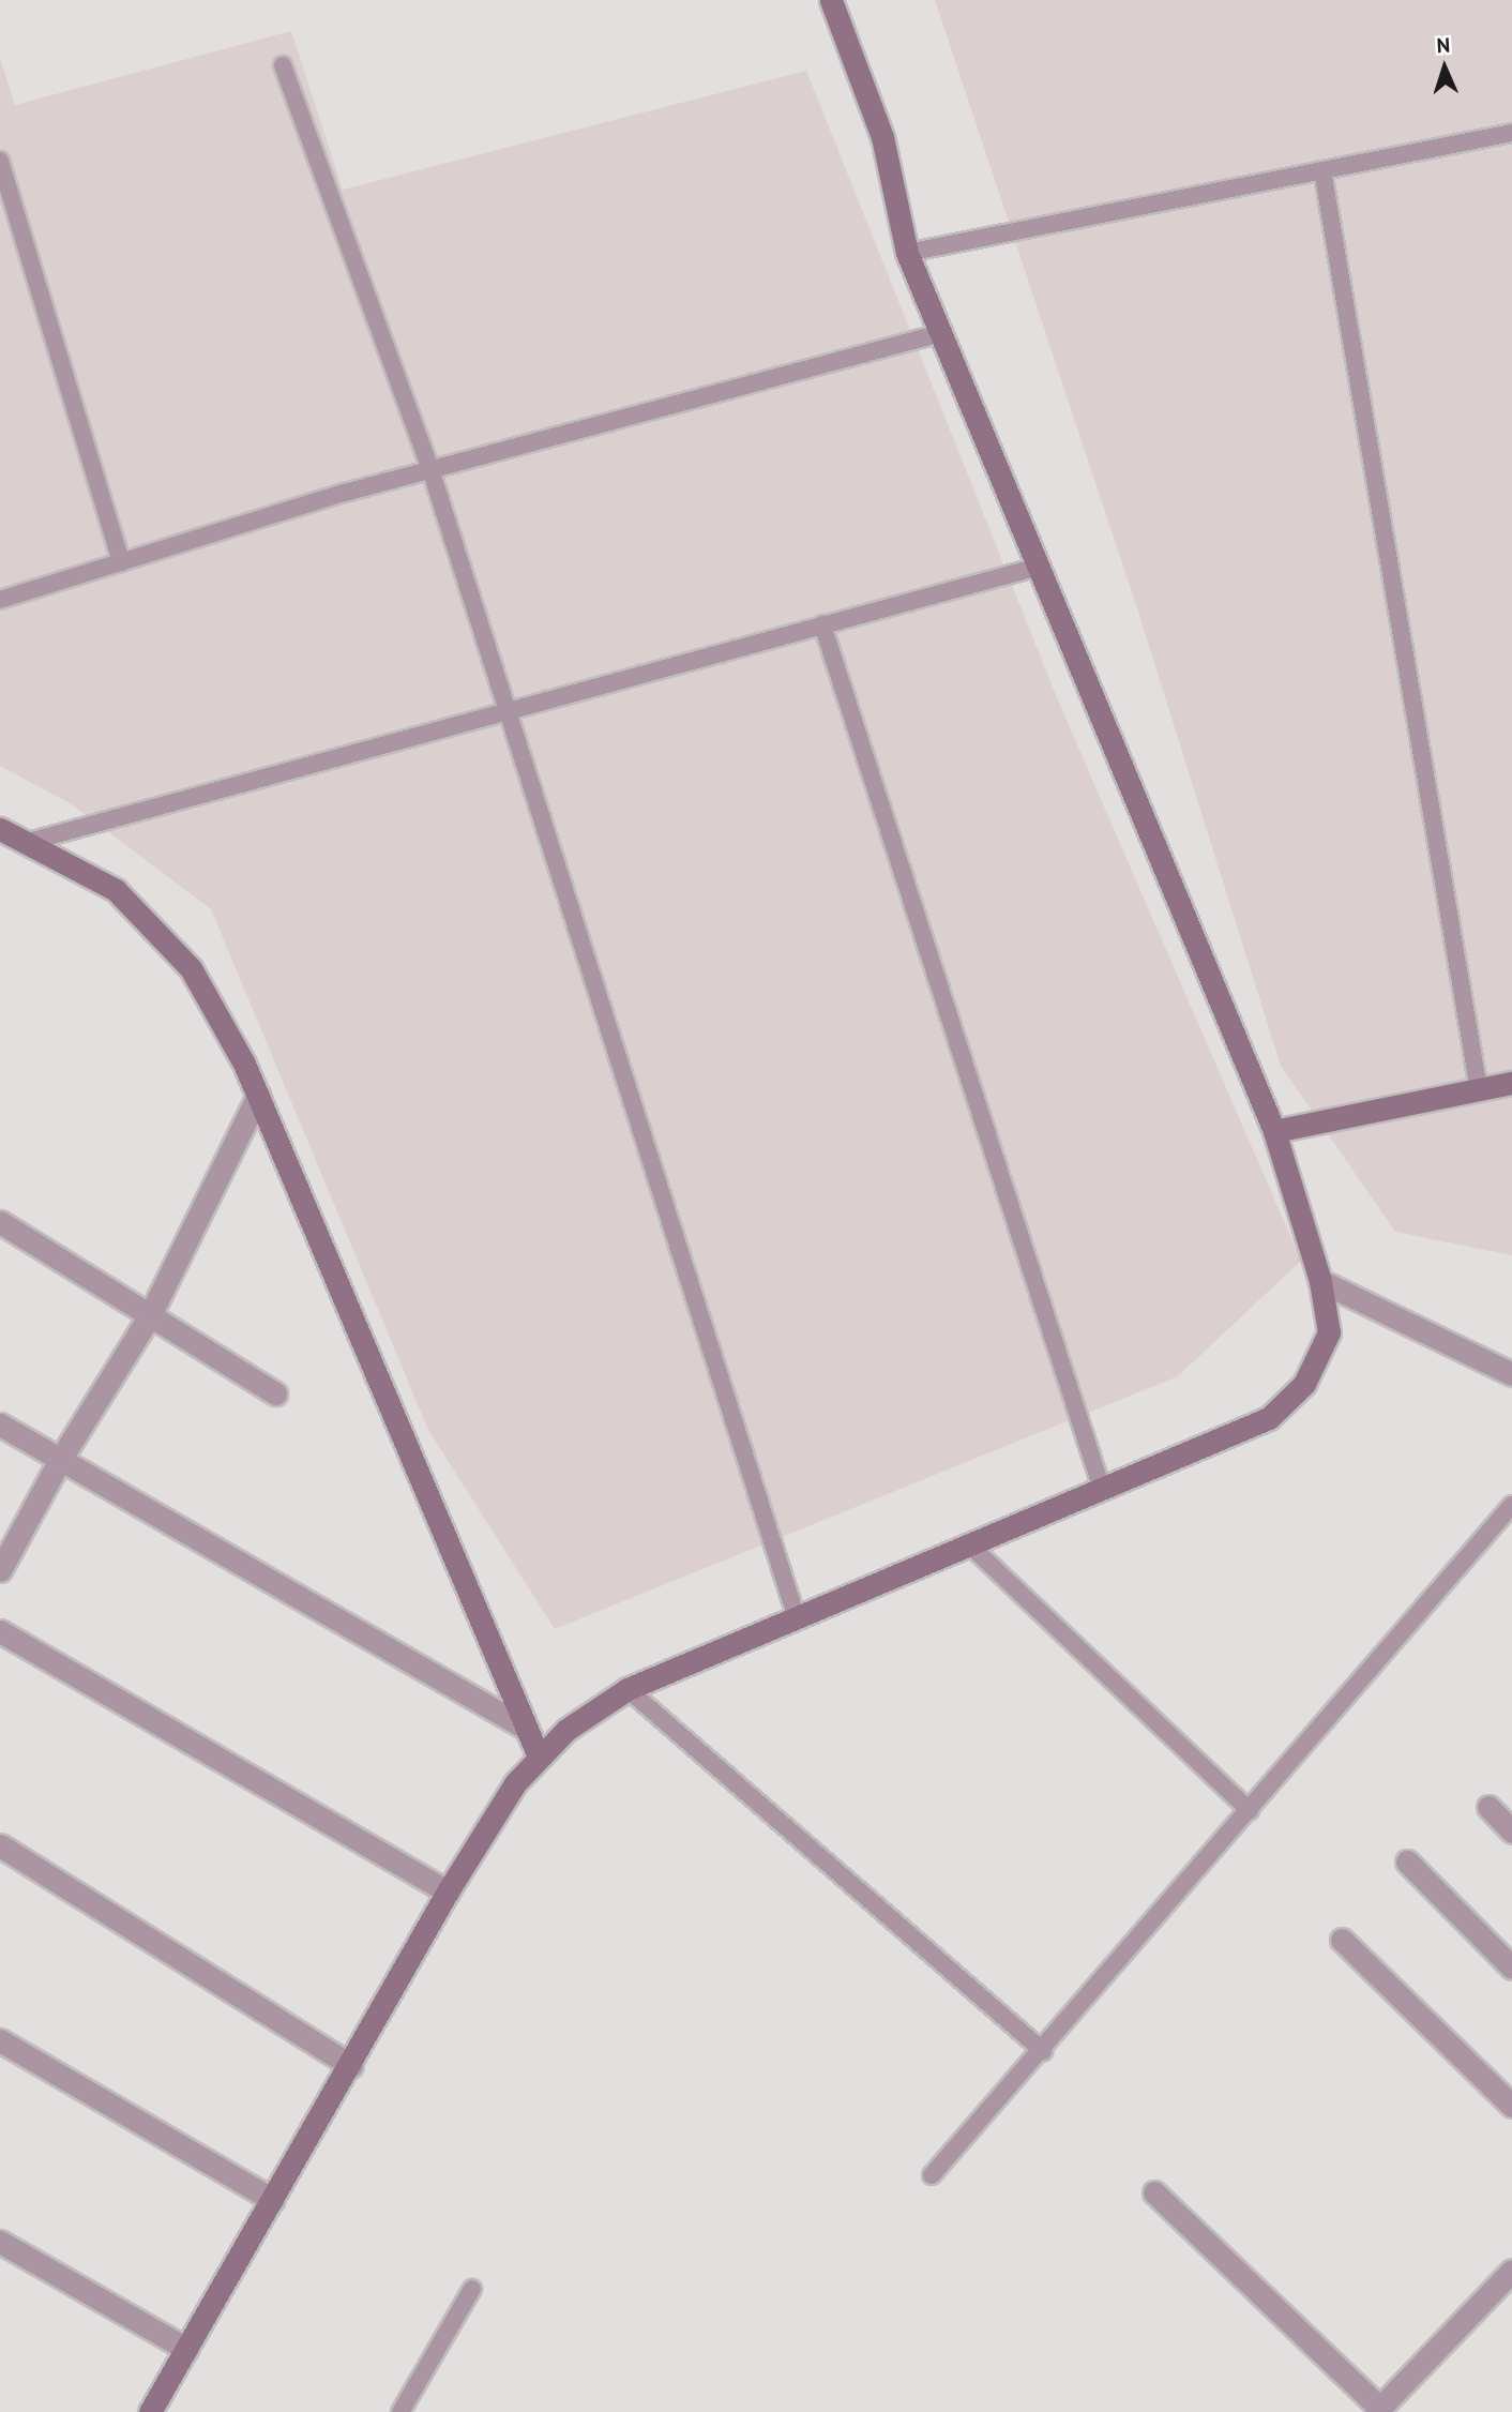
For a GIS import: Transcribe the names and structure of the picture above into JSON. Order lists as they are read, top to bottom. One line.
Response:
{"north":"top"}
